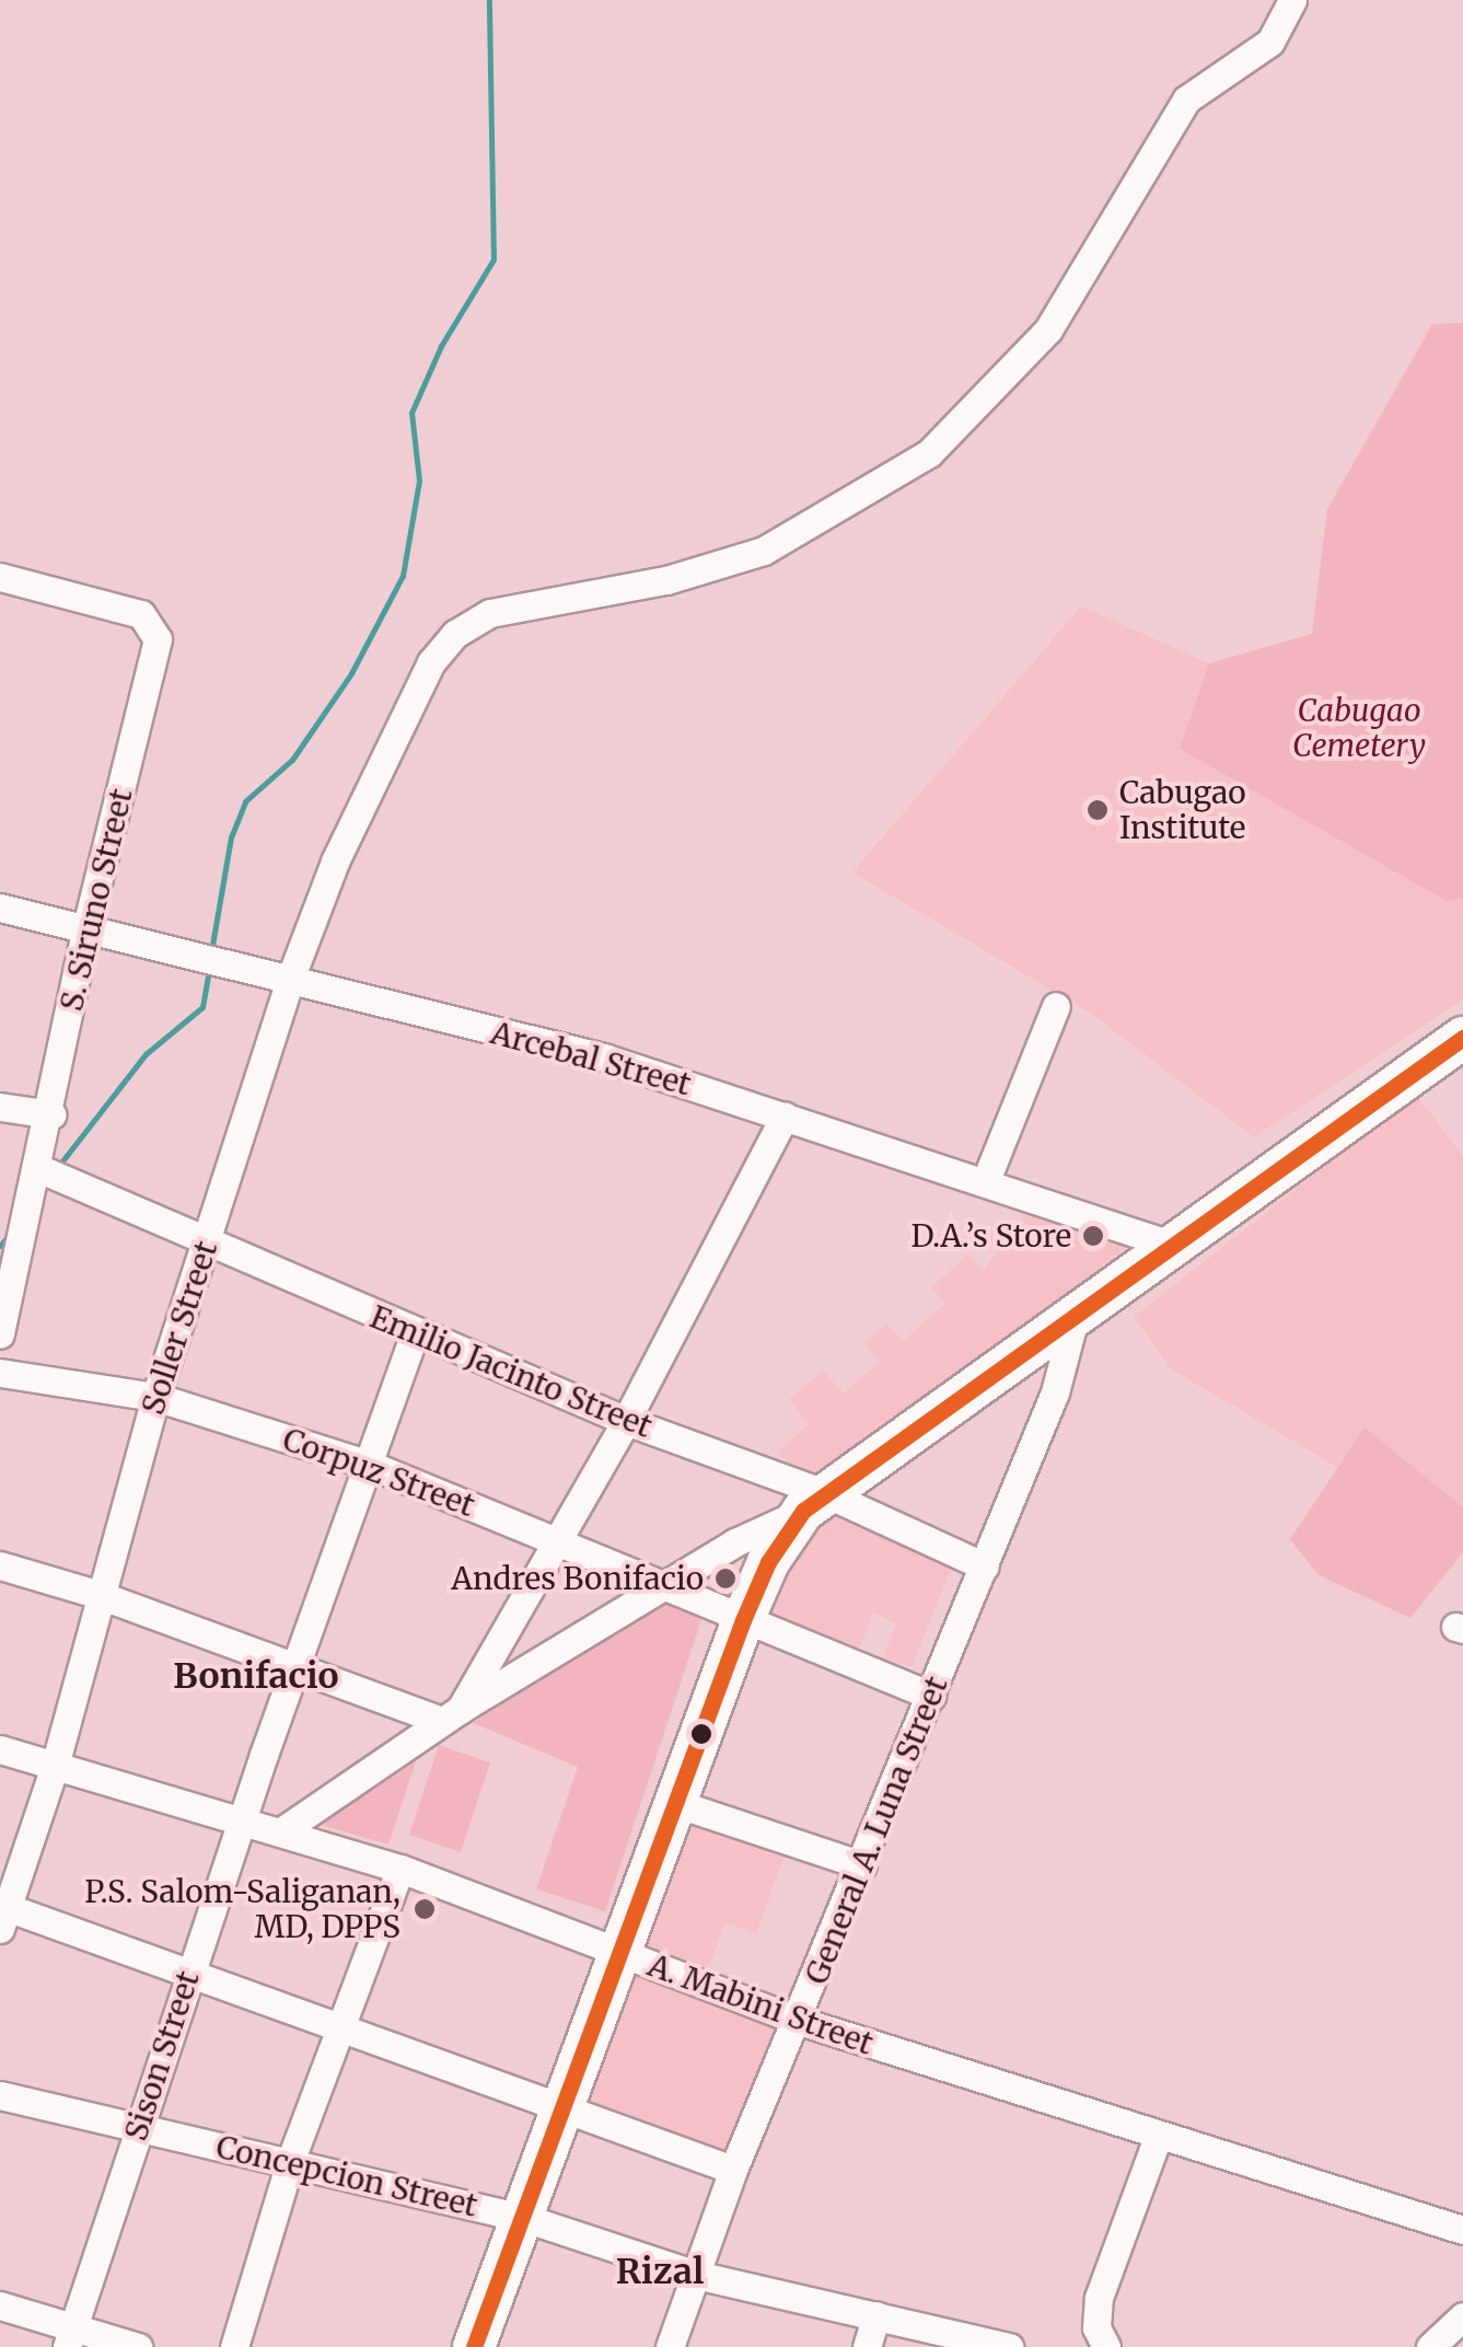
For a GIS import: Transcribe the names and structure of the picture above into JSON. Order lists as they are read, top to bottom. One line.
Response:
{"streets":{"street":["S. Siruno Street","Arcebal Street","Soller Street","Emilio Jacinto Street","Corpuz Street","General A. Luna Street","A. Mabini Street","Sison Street","Concepcion Street"]},"crossings":[["S. Siruno Street","Arcebal Street"],["S. Siruno Street","Emilio Jacinto Street"],["Arcebal Street","Soller Street"],["Soller Street","Emilio Jacinto Street"],["Soller Street","Corpuz Street"],["Soller Street","A. Mabini Street"],["Emilio Jacinto Street","General A. Luna Street"],["Emilio Jacinto Street","Sison Street"],["Corpuz Street","General A. Luna Street"],["Corpuz Street","Sison Street"],["General A. Luna Street","A. Mabini Street"],["General A. Luna Street","Concepcion Street"],["A. Mabini Street","Sison Street"],["Sison Street","Concepcion Street"]],"districts":["Bonifacio","Rizal"],"parks":["Cabugao Cemetery"],"places":["Cabugao Institute","D.A.’s Store","Andres Bonifacio","P.S. Salom-Saliganan, MD, DPPS"]}
